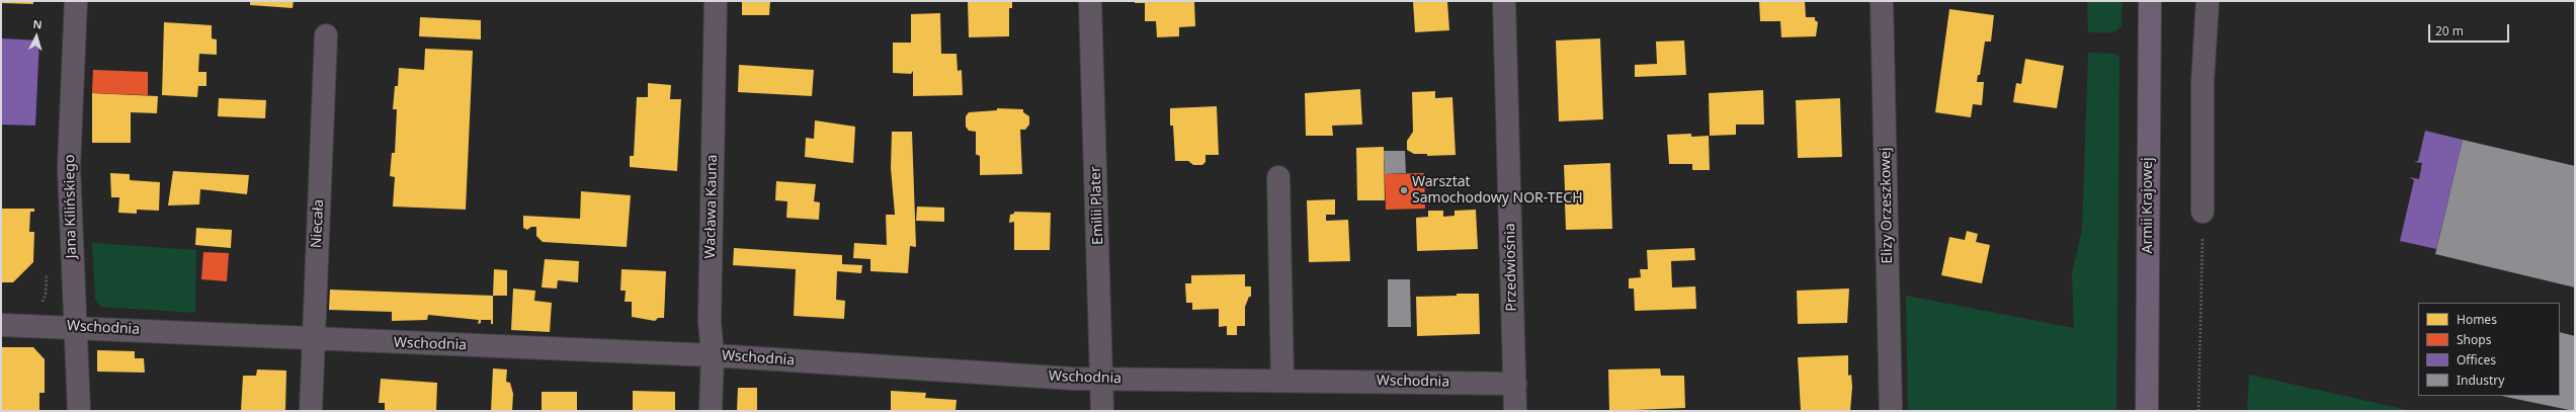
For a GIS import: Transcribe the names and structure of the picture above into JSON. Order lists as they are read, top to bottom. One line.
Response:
{"streets":{"main road":["Armii Krajowej"],"street":["Emilii Plater","Elizy Orzeszkowej","Jana Kilińskiego","Wacława Kauna","Niecała","Przedwiośnia","Wschodnia"]},"crossings":[["Emilii Plater","Wschodnia"],["Jana Kilińskiego","Wschodnia"],["Wacława Kauna","Wschodnia"],["Niecała","Wschodnia"],["Przedwiośnia","Wschodnia"]],"places":["Warsztat Samochodowy NOR-TECH"],"legend":["Homes","Shops","Offices","Industry"],"scale_bar":"20 m","north":"top"}
